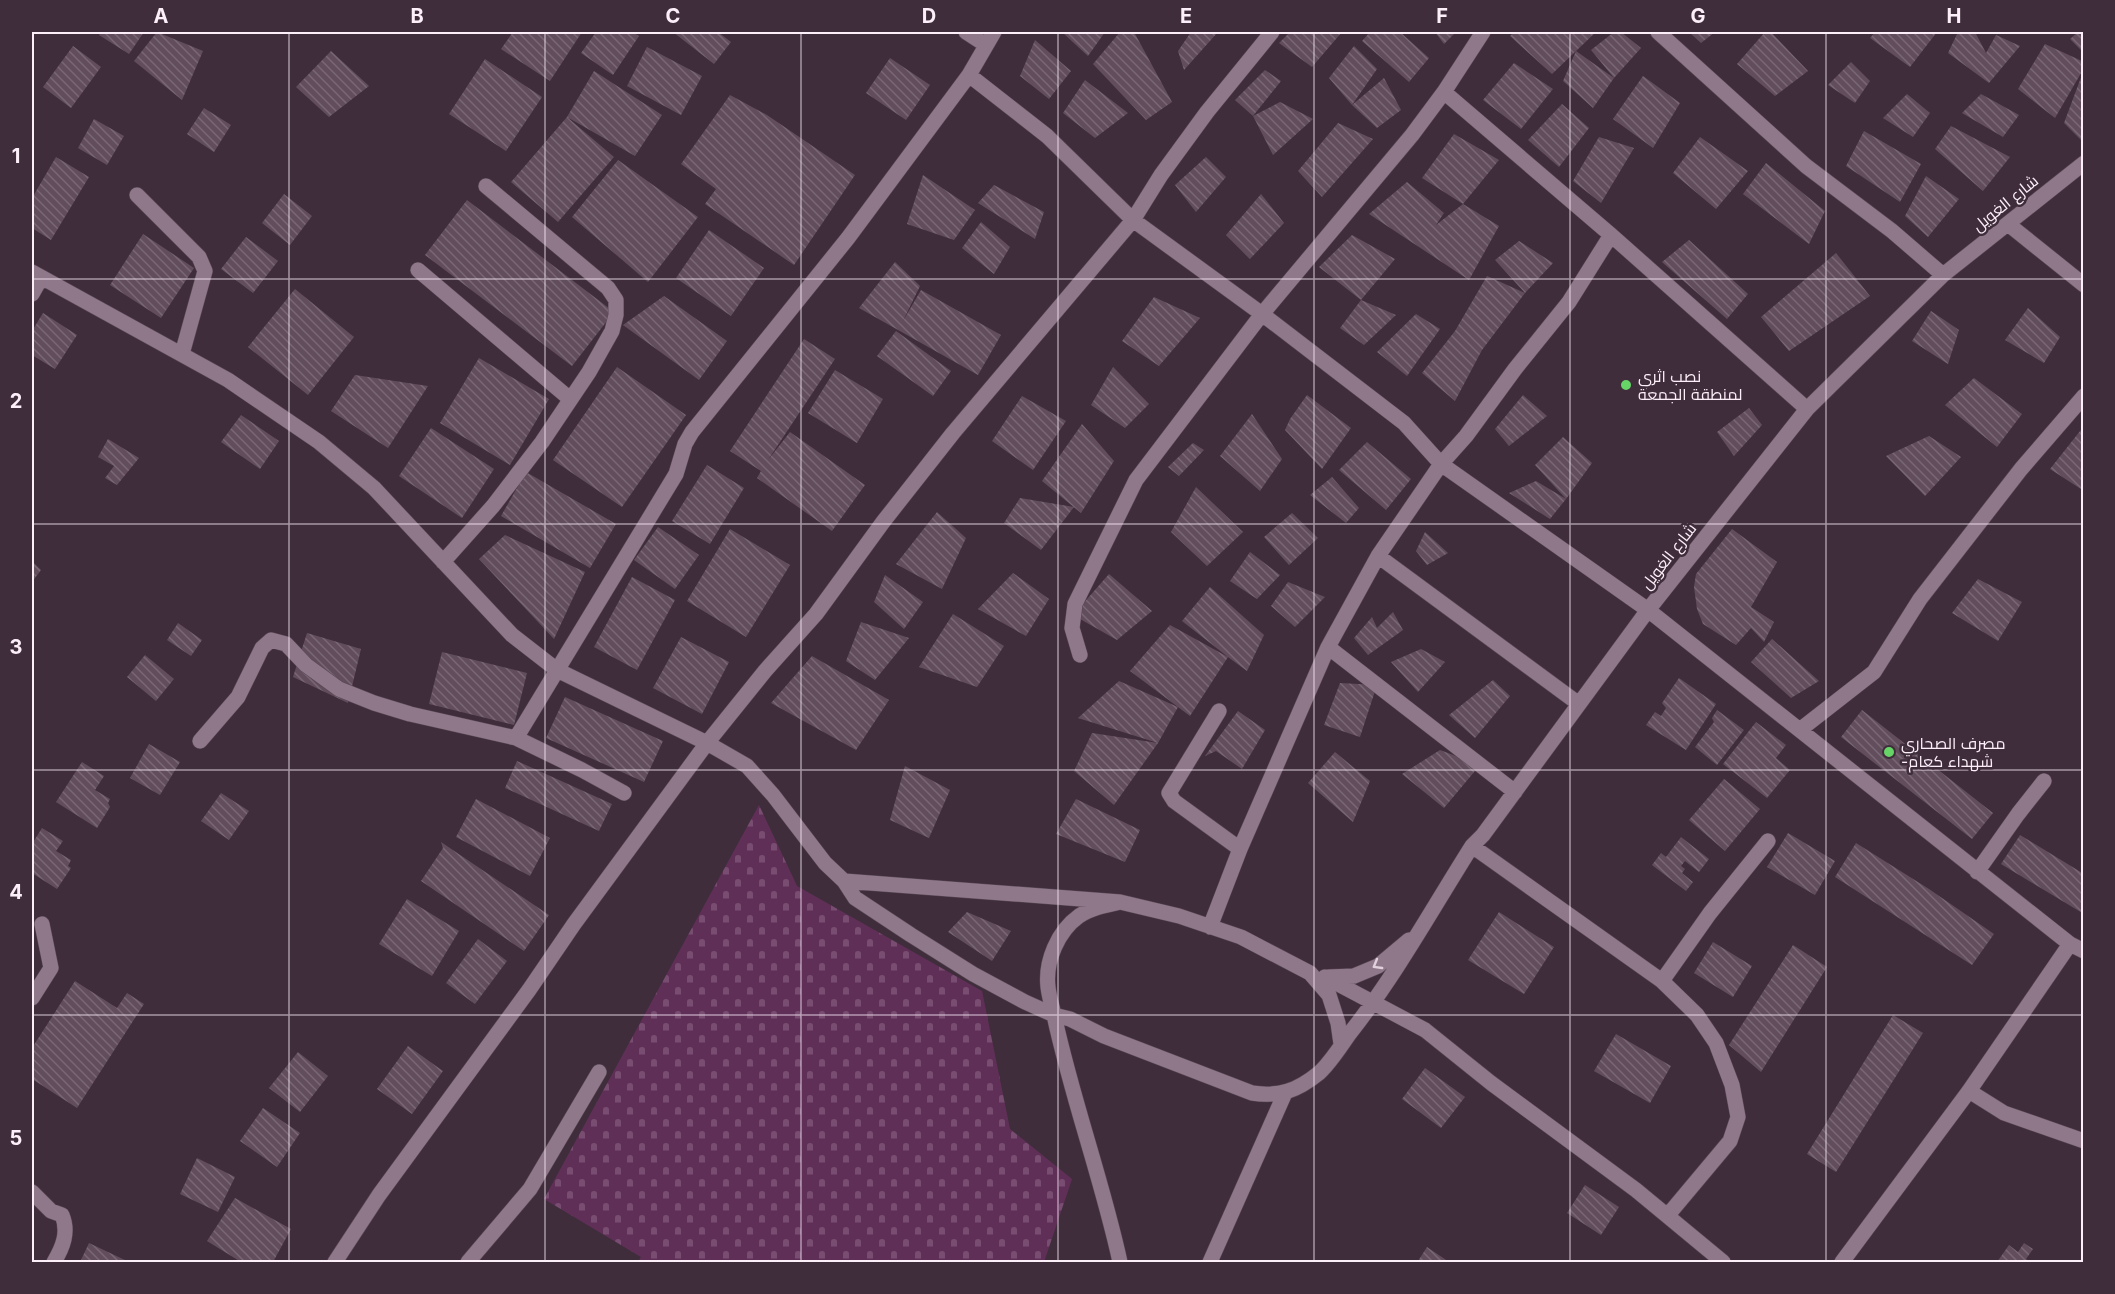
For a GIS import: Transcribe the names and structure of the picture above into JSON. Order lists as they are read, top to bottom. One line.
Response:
{"streets":{"street":["شارع الغويل"]},"places":["نصب اثري لمنطقة الجمعة","مصرف الصحاري -شهداء كعام"],"grid":{"columns":["A","B","C","D","E","F","G","H"],"rows":["1","2","3","4","5"]}}
